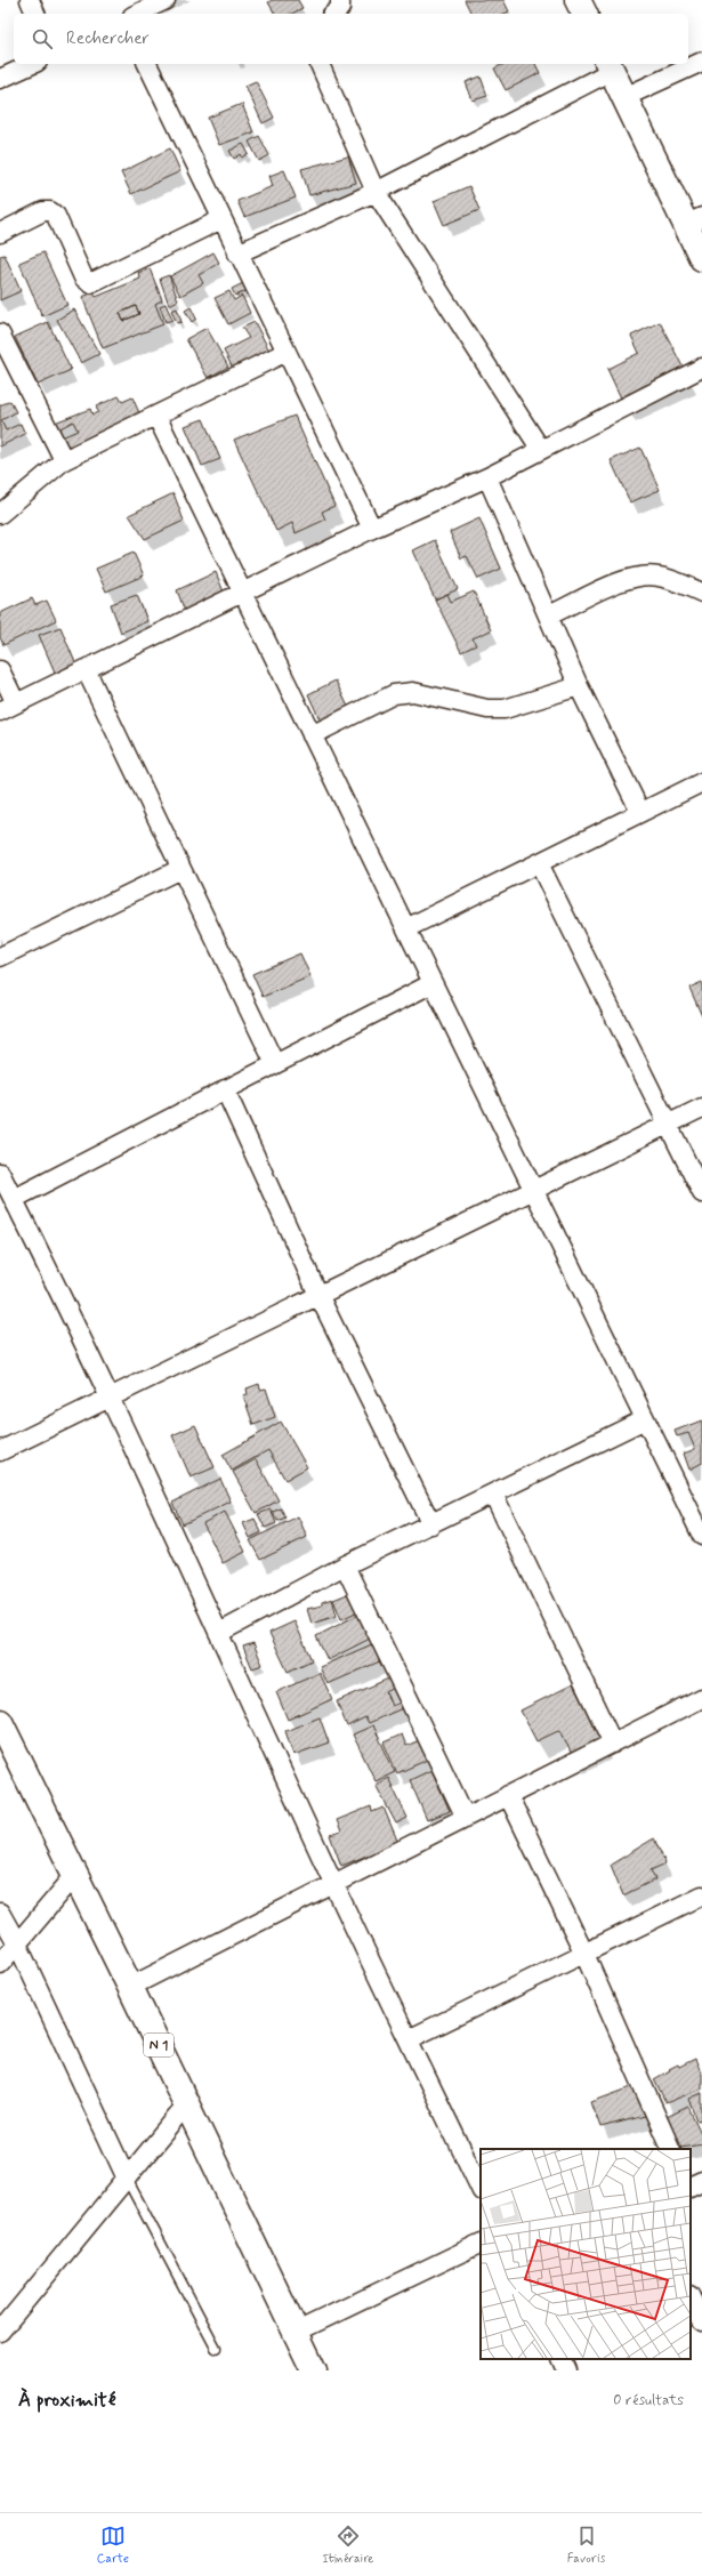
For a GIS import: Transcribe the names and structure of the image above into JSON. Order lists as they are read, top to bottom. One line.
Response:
{"streets":{"main road":["N 1"]},"page":{"search":"Rechercher","heading":["À proximité","0 résultats"],"nav":["Carte","Itinéraire","Favoris"]}}
